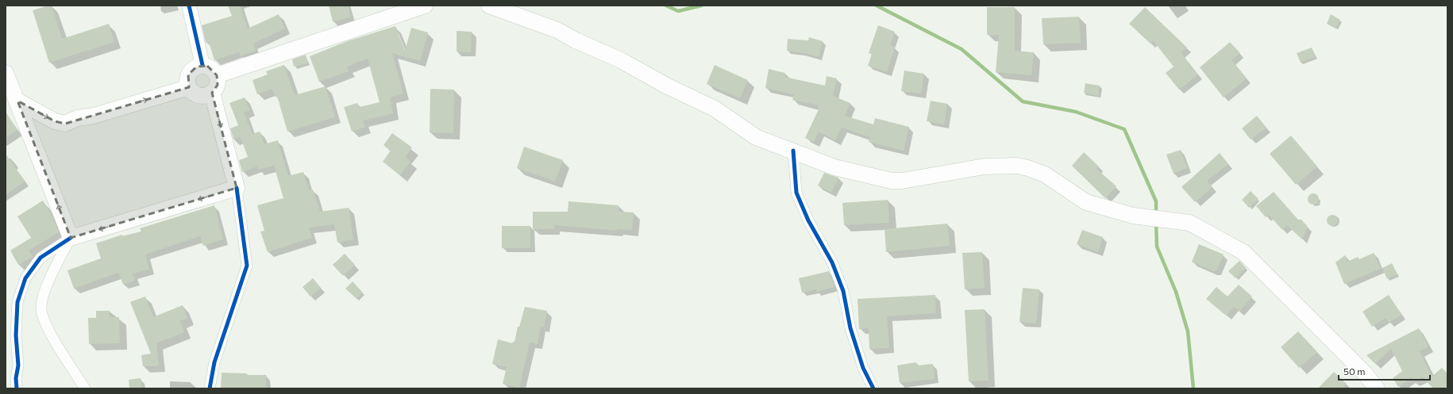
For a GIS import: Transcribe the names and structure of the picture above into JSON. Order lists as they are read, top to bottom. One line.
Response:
{"scale_bar":"50 m"}
